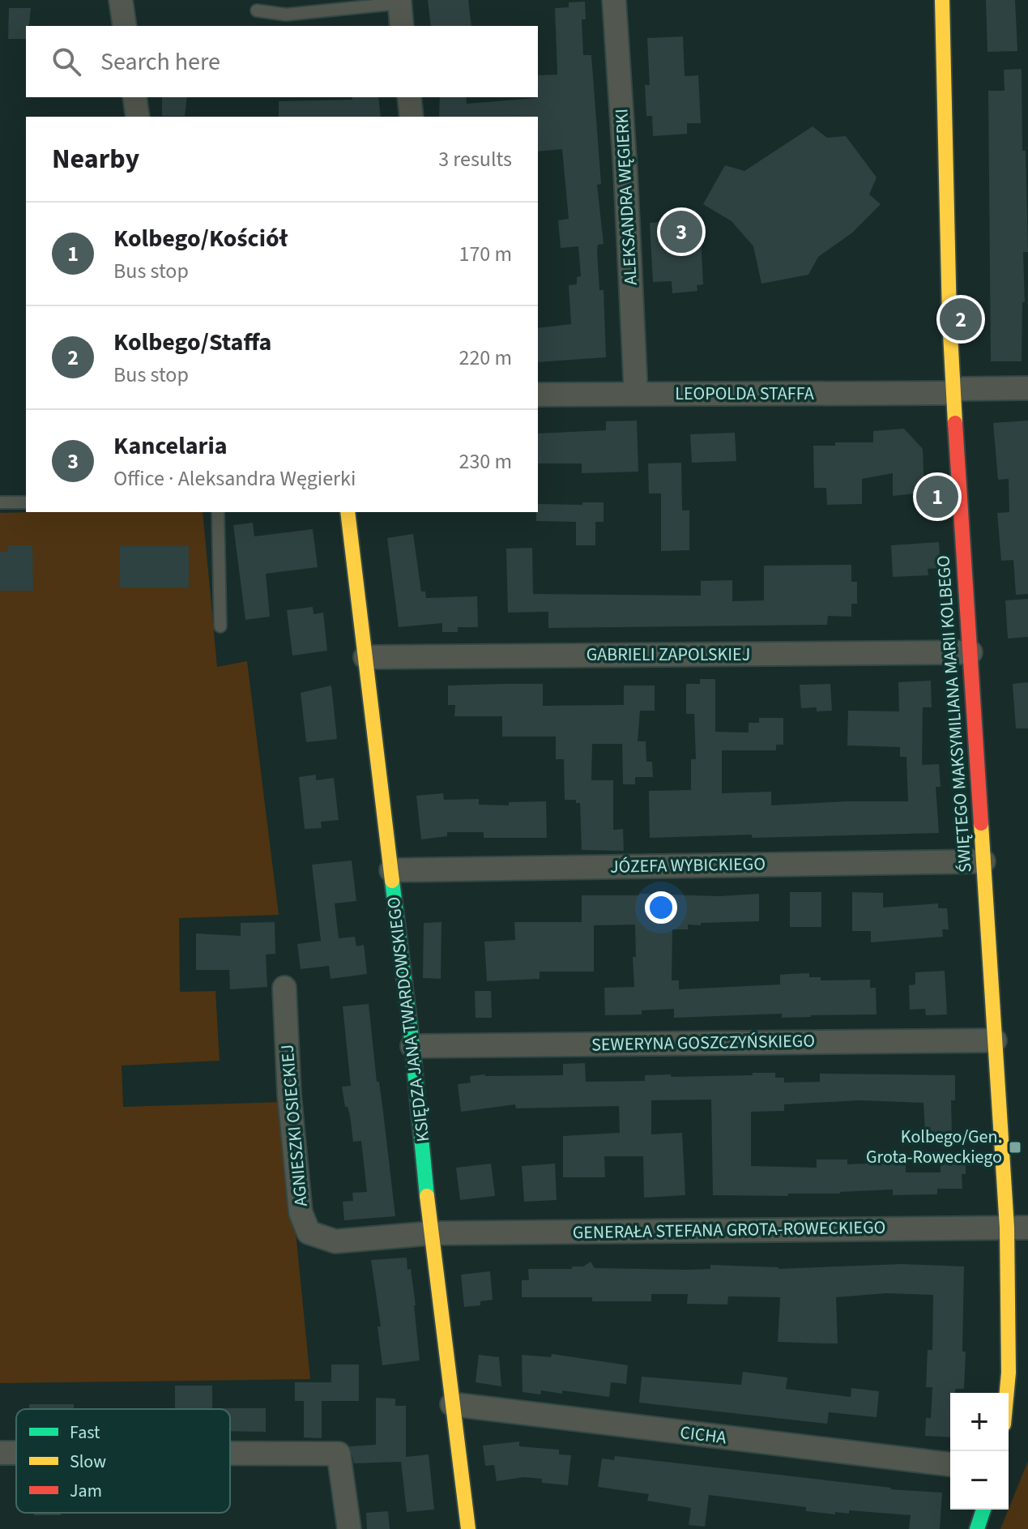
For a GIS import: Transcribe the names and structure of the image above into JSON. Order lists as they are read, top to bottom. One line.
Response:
{"streets":{"street":["ALEKSANDRA WĘGIERKI","LEOPOLDA STAFFA","GABRIELI ZAPOLSKIEJ","ŚWIĘTEGO MAKSYMILIANA MARII KOLBEGO","JÓZEFA WYBICKIEGO","KSIĘDZA JANA TWARDOWSKIEGO","SEWERYNA GOSZCZYŃSKIEGO","AGNIESZKI OSIECKIEJ","GENERAŁA STEFANA GROTA-ROWECKIEGO","CICHA"]},"crossings":[["ALEKSANDRA WĘGIERKI","LEOPOLDA STAFFA"],["LEOPOLDA STAFFA","ŚWIĘTEGO MAKSYMILIANA MARII KOLBEGO"],["GABRIELI ZAPOLSKIEJ","ŚWIĘTEGO MAKSYMILIANA MARII KOLBEGO"],["GABRIELI ZAPOLSKIEJ","KSIĘDZA JANA TWARDOWSKIEGO"],["ŚWIĘTEGO MAKSYMILIANA MARII KOLBEGO","JÓZEFA WYBICKIEGO"],["ŚWIĘTEGO MAKSYMILIANA MARII KOLBEGO","SEWERYNA GOSZCZYŃSKIEGO"],["ŚWIĘTEGO MAKSYMILIANA MARII KOLBEGO","GENERAŁA STEFANA GROTA-ROWECKIEGO"],["JÓZEFA WYBICKIEGO","KSIĘDZA JANA TWARDOWSKIEGO"],["KSIĘDZA JANA TWARDOWSKIEGO","SEWERYNA GOSZCZYŃSKIEGO"],["KSIĘDZA JANA TWARDOWSKIEGO","GENERAŁA STEFANA GROTA-ROWECKIEGO"],["KSIĘDZA JANA TWARDOWSKIEGO","CICHA"],["AGNIESZKI OSIECKIEJ","GENERAŁA STEFANA GROTA-ROWECKIEGO"]],"places":{"transit":["Kolbego/Gen. Grota-Roweckiego"]},"legend":["Fast","Slow","Jam"],"page":{"search":"Search here","heading":["Nearby","3 results"],"list":[{"mark":"1","name":"Kolbego/Kościół","note":"Bus stop","value":"170 m"},{"mark":"2","name":"Kolbego/Staffa","note":"Bus stop","value":"220 m"},{"mark":"3","name":"Kancelaria","note":"Office · Aleksandra Węgierki","value":"230 m"}],"pins":["3","2","1"],"map_buttons":["+","−"]}}
